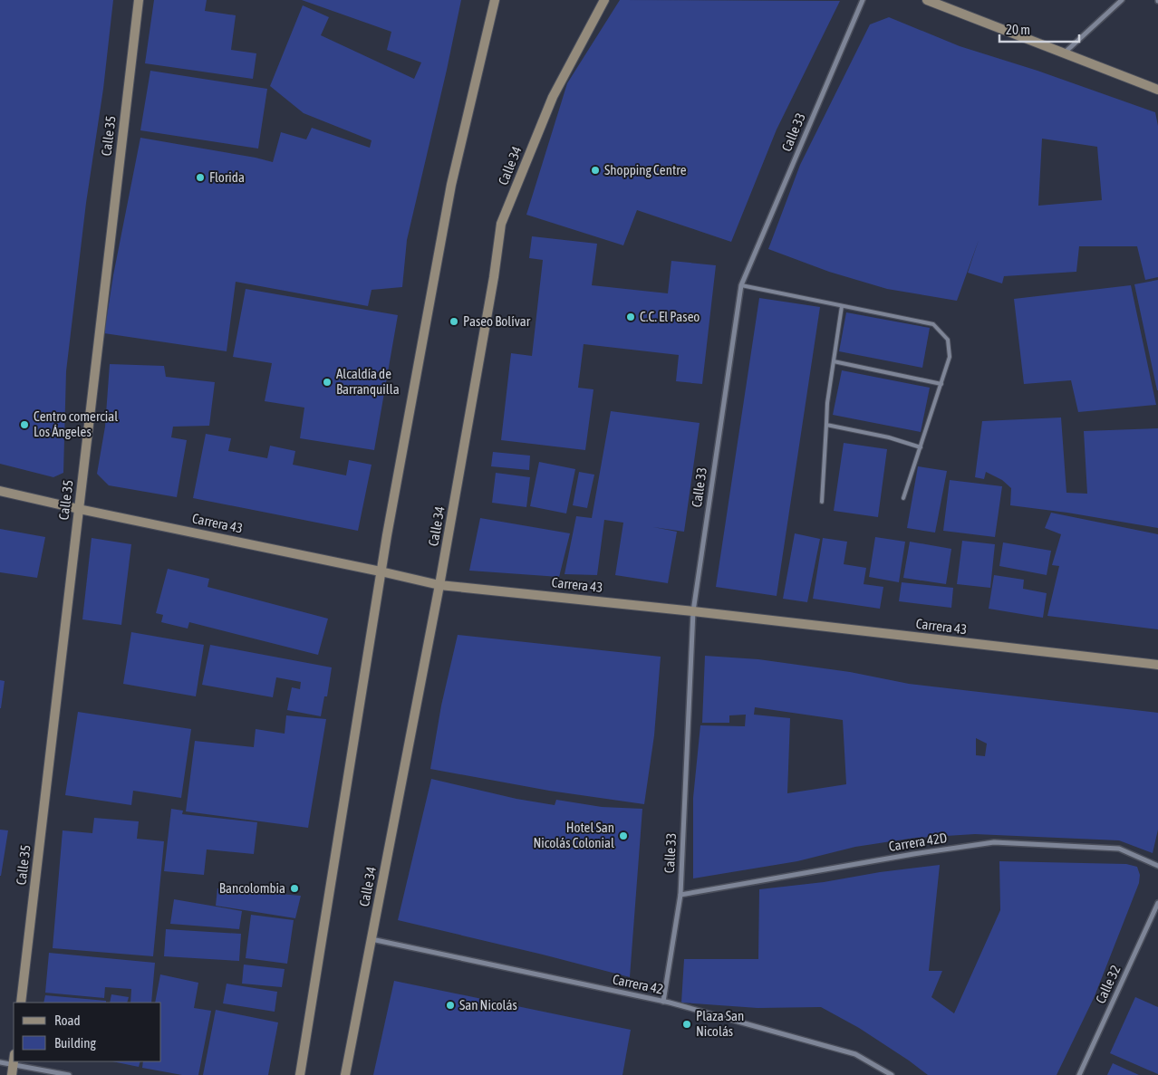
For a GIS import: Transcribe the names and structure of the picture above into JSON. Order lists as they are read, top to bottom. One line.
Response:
{"streets":{"street":["Calle 33","Calle 35","Calle 34","Carrera 43","Carrera 42D","Carrera 42","Calle 32"]},"crossings":[["Calle 33","Carrera 43"],["Calle 33","Carrera 42D"],["Calle 33","Carrera 42"],["Calle 35","Carrera 43"],["Calle 34","Carrera 43"],["Calle 34","Carrera 42"]],"places":["Shopping Centre","Florida","C.C. El Paseo","Paseo Bolívar","Alcaldía de Barranquilla","Centro comercial Los Ángeles","Hotel San Nicolás Colonial","Bancolombia","San Nicolás","Plaza San Nicolás"],"legend":["Road","Building"],"scale_bar":"20 m"}
